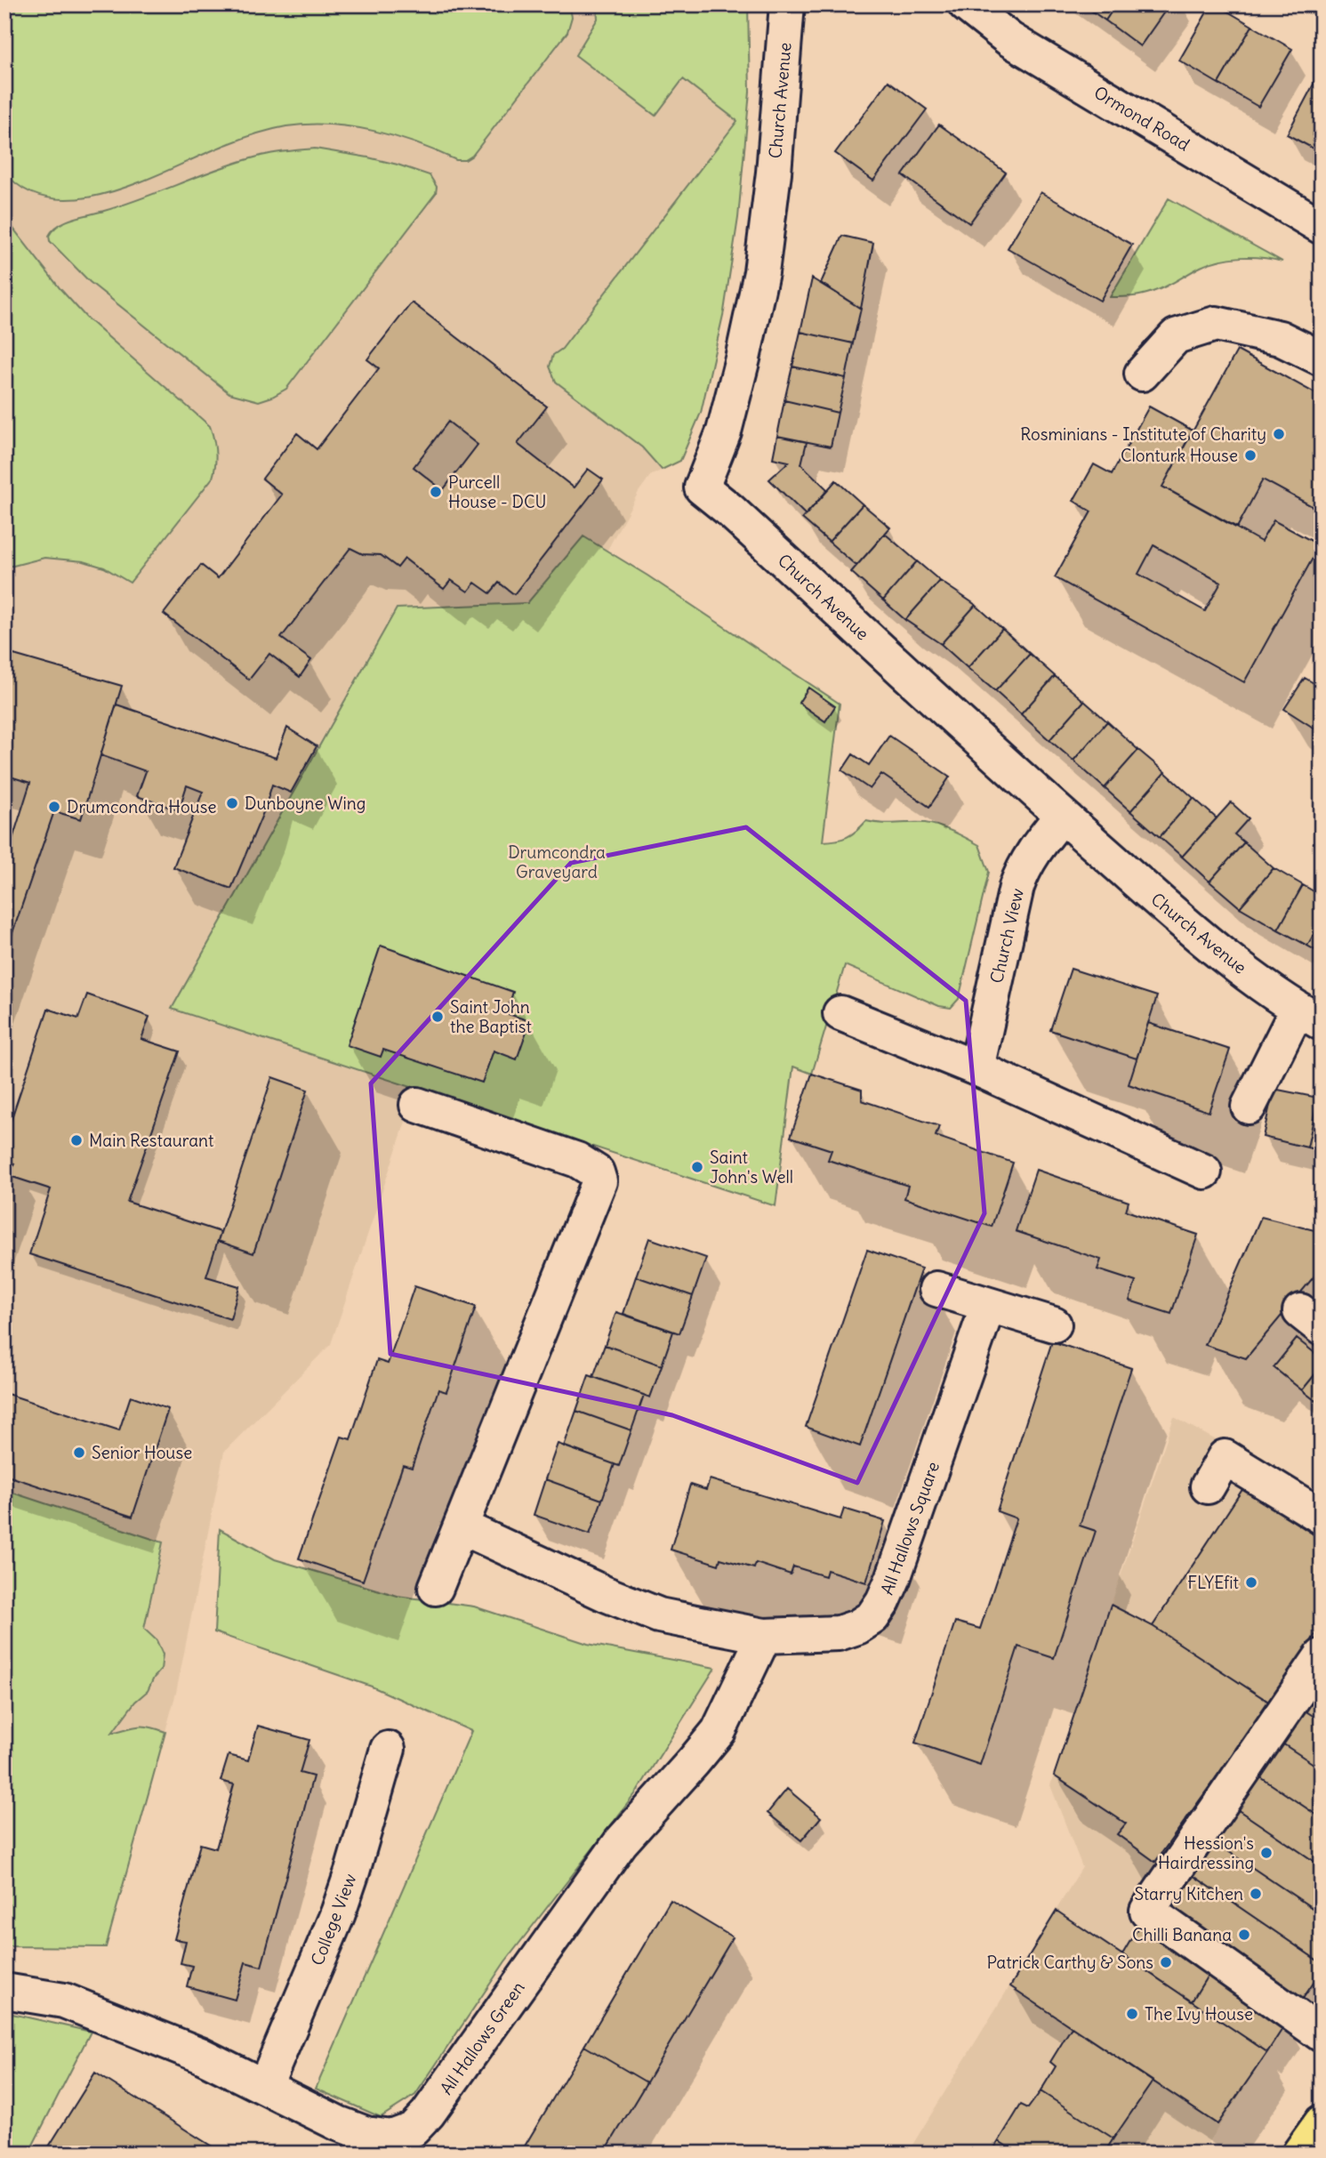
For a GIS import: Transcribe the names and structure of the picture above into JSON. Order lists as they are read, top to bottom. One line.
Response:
{"streets":{"street":["Church Avenue","Ormond Road","Church View","All Hallows Square","College View","All Hallows Green"]},"crossings":[["Church Avenue","Church View"],["All Hallows Square","All Hallows Green"],["College View","All Hallows Green"]],"parks":["Drumcondra Graveyard"],"places":["Rosminians - Institute of Charity","Clonturk House","Purcell House - DCU","Dunboyne Wing","Drumcondra House","Saint John the Baptist","Main Restaurant","Saint John's Well","Senior House","FLYEfit","Hession's Hairdressing","Starry Kitchen","Chilli Banana","Patrick Carthy & Sons","The Ivy House"]}
